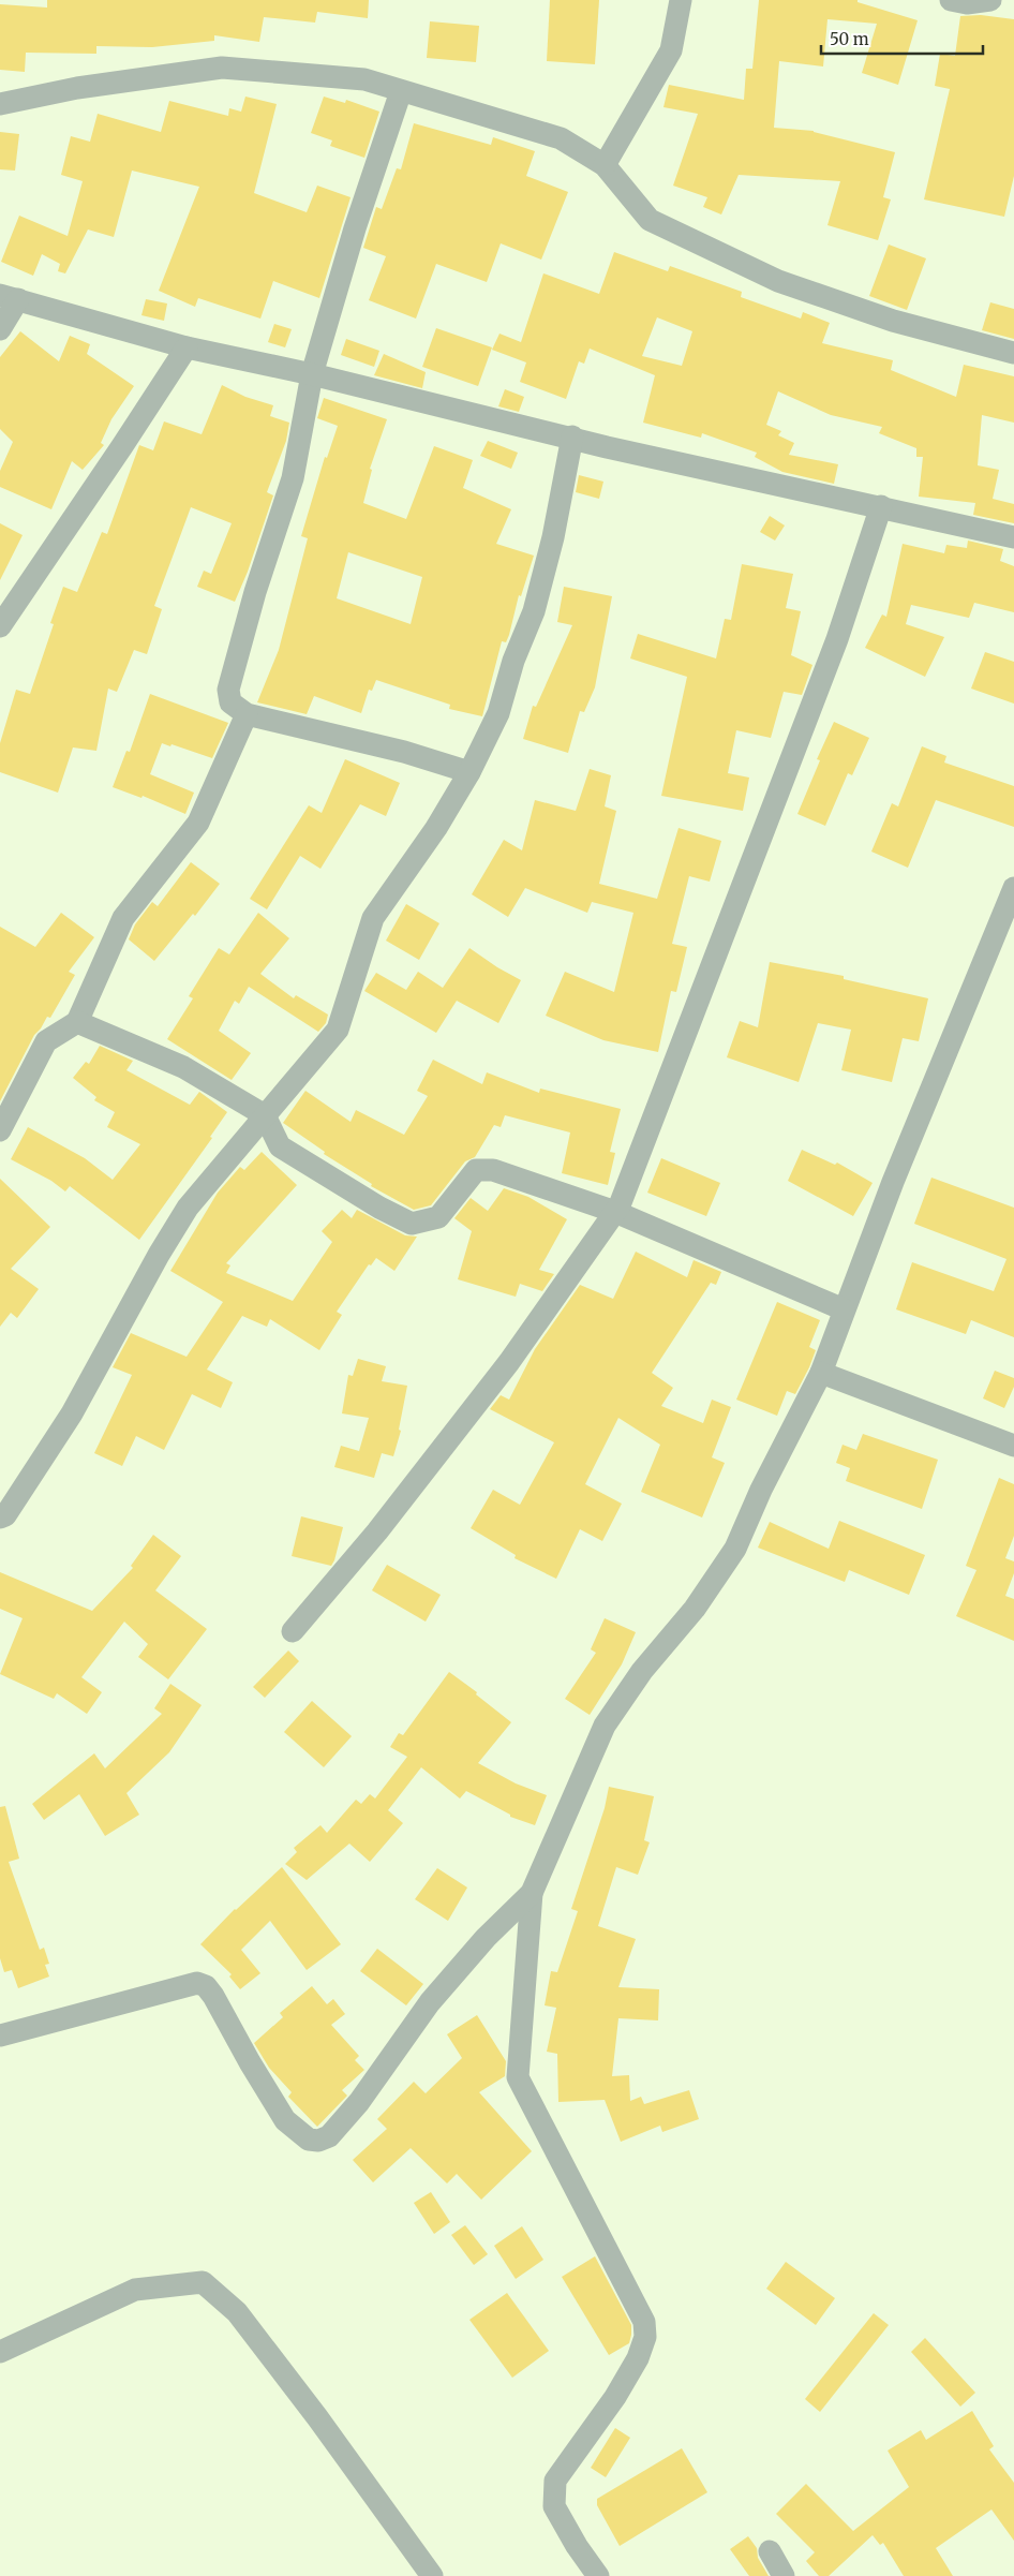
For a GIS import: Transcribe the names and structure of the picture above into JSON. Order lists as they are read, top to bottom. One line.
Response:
{"scale_bar":"50 m"}
